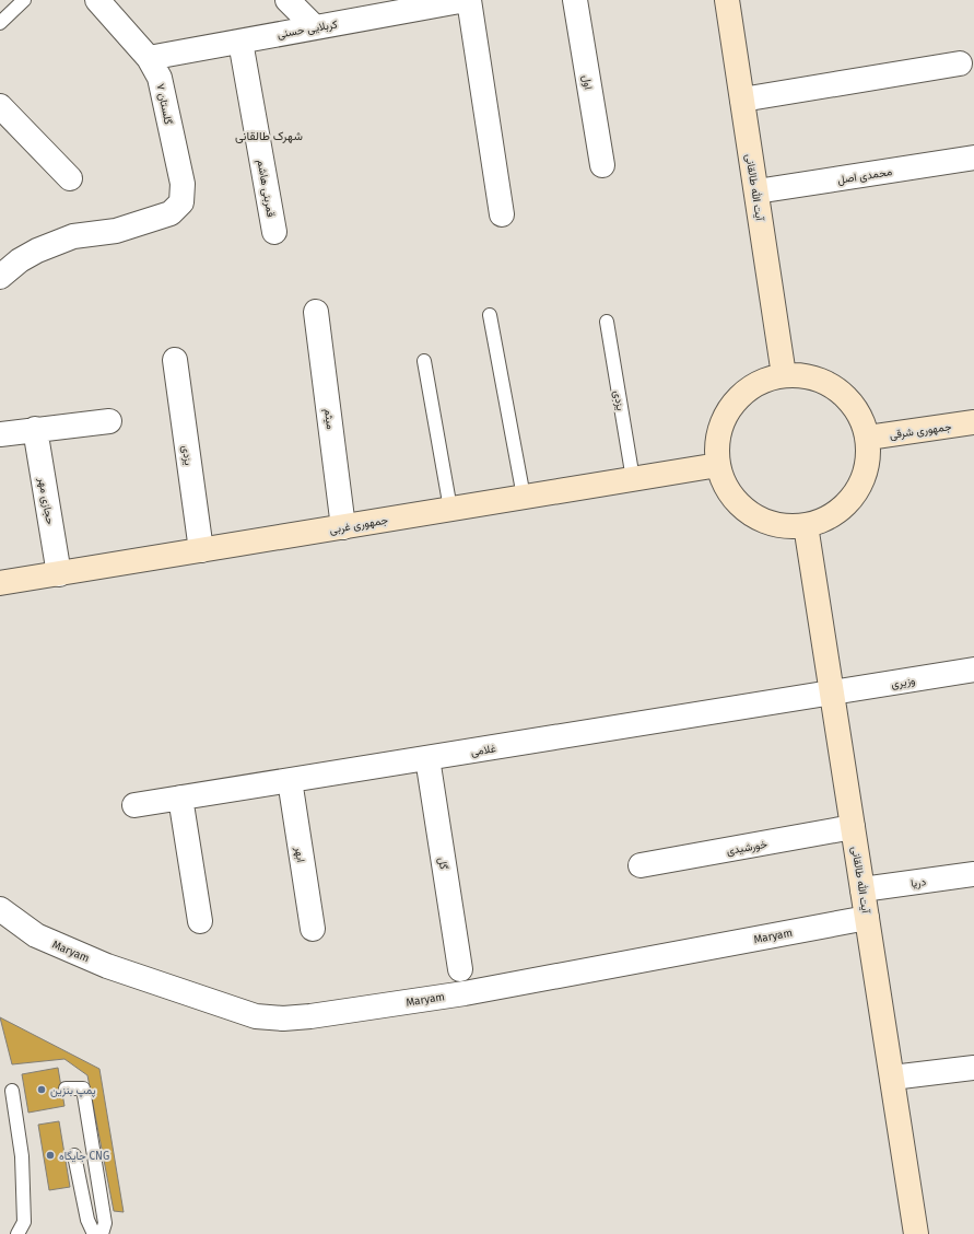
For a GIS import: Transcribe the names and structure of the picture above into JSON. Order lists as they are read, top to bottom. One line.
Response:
{"streets":{"street":["کربلایی حسنی","اول","گلستان ۷","محمدی اصل","آیت الله طالقانی","قمربنی هاشم","یزدی","میثم","جمهوری شرقی","حجازی مهر","جمهوری غربی","وزیری","غلامی","خورشیدی","ابهر","گل","دریا","Maryam"]},"crossings":[["کربلایی حسنی","گلستان ۷"],["کربلایی حسنی","قمربنی هاشم"],["محمدی اصل","آیت الله طالقانی"],["آیت الله طالقانی","جمهوری شرقی"],["آیت الله طالقانی","جمهوری غربی"],["آیت الله طالقانی","وزیری"],["آیت الله طالقانی","غلامی"],["آیت الله طالقانی","خورشیدی"],["آیت الله طالقانی","دریا"],["آیت الله طالقانی","Maryam"],["یزدی","جمهوری غربی"],["میثم","جمهوری غربی"],["جمهوری شرقی","جمهوری غربی"],["حجازی مهر","جمهوری غربی"],["وزیری","غلامی"],["غلامی","ابهر"],["غلامی","گل"]],"districts":["شهرک طالقانی"],"places":["پمپ بنزین","جایگاه CNG"]}
